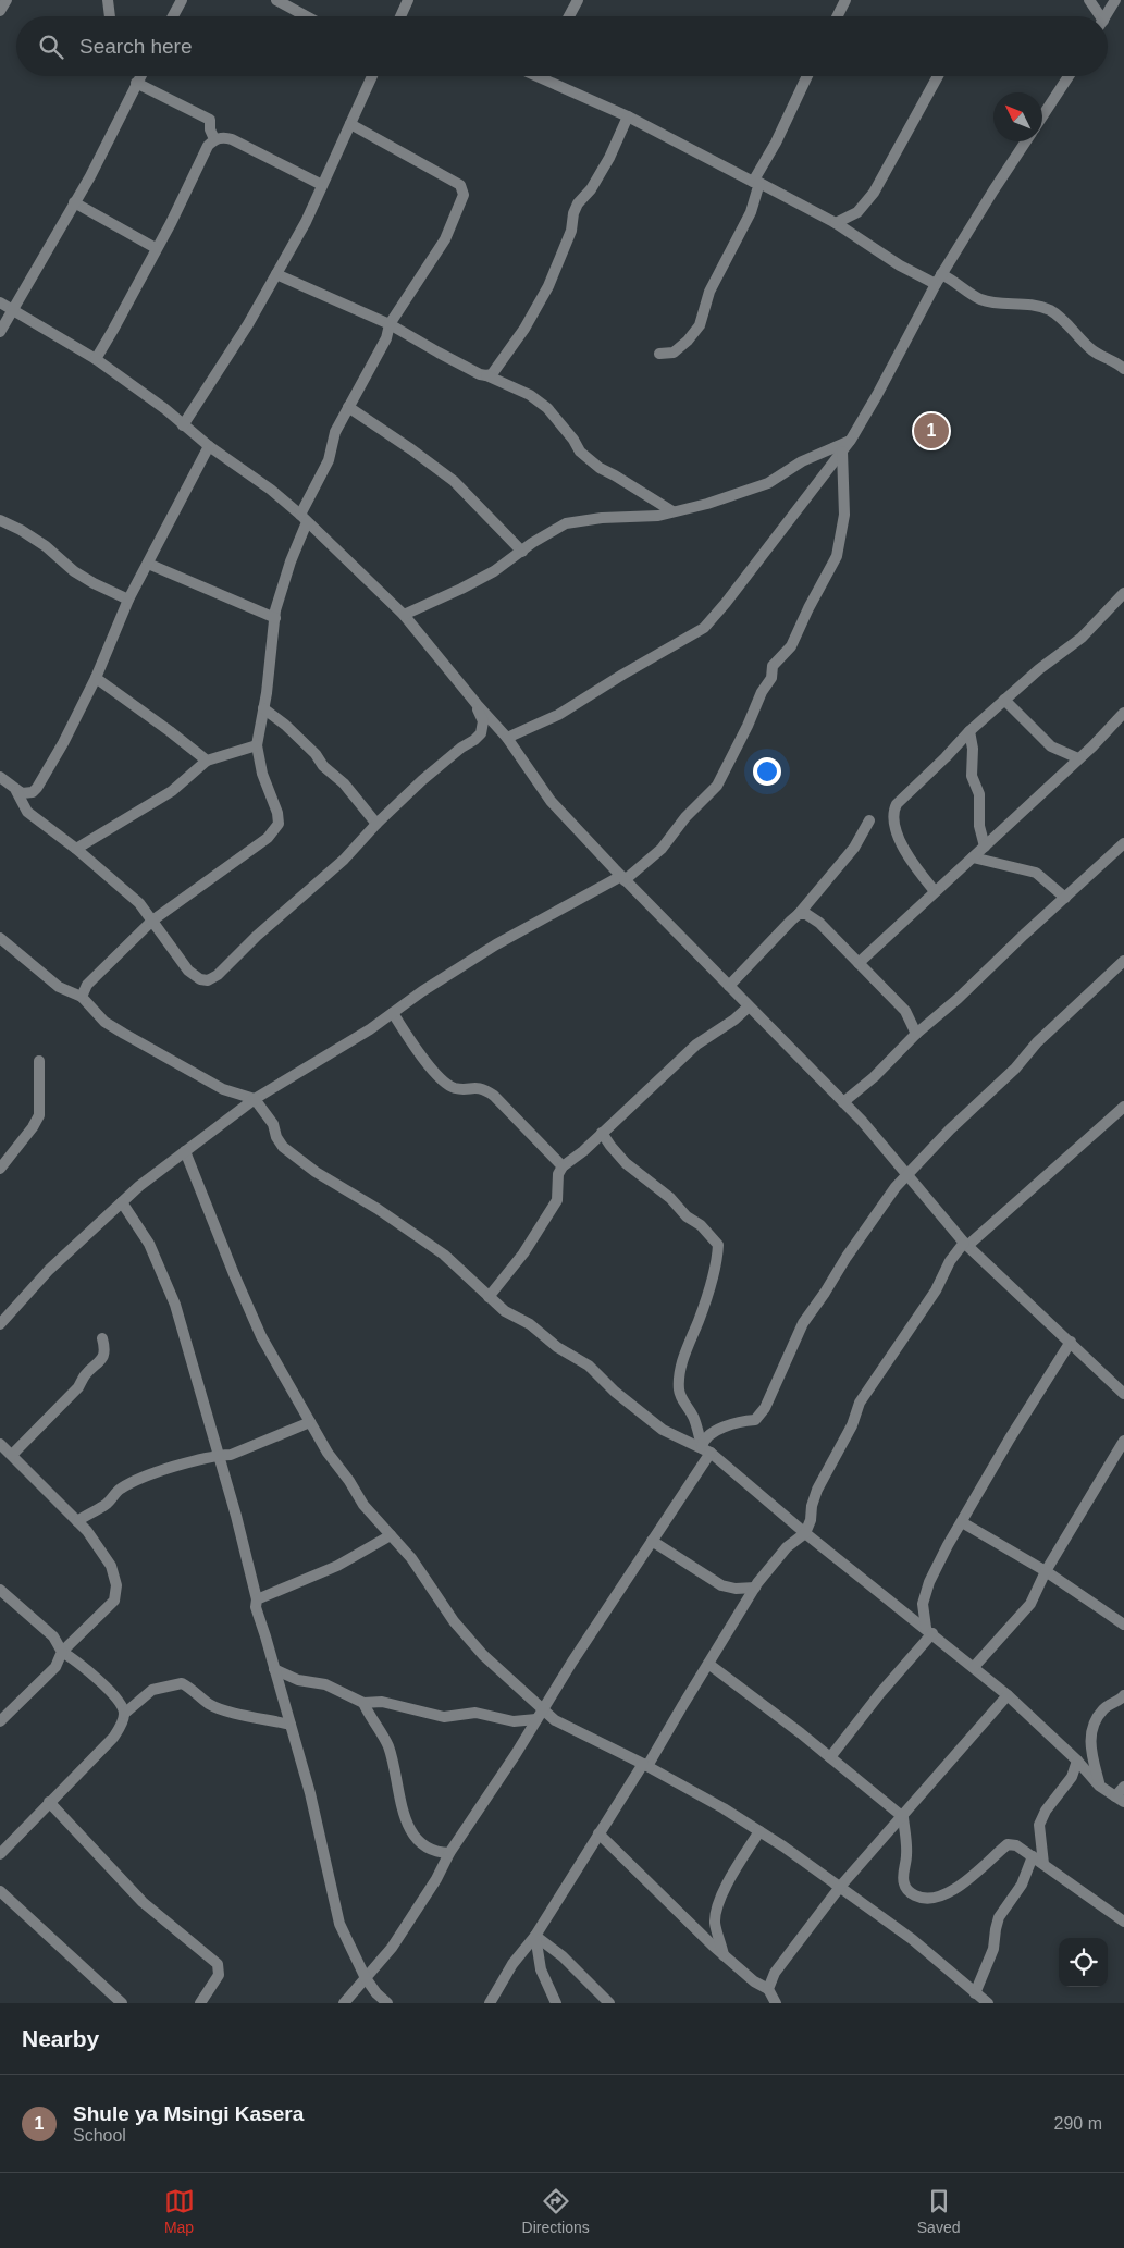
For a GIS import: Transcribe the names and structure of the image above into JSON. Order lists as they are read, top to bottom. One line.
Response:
{"north":"top left","page":{"search":"Search here","pins":"1","heading":"Nearby","list":[{"mark":"1","name":"Shule ya Msingi Kasera","note":"School","value":"290 m"}],"nav":["Map","Directions","Saved"]}}
